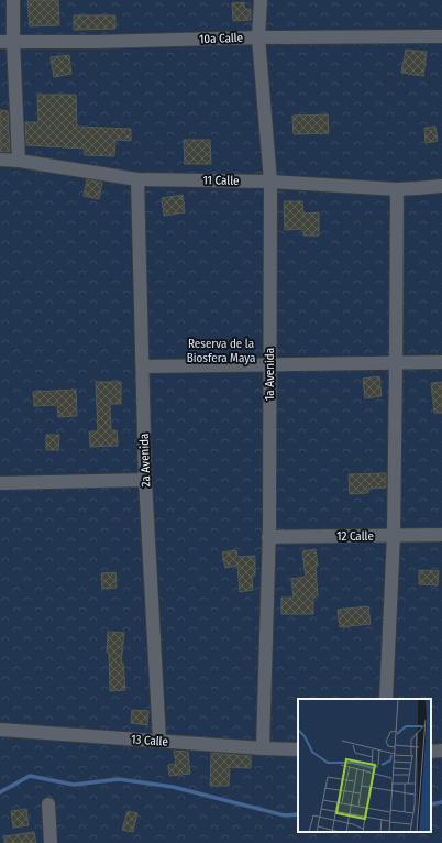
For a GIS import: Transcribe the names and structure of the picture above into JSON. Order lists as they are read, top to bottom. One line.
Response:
{"streets":{"street":["10a Calle","11 Calle","1a Avenida","2a Avenida","12 Calle","13 Calle"]},"crossings":[["10a Calle","1a Avenida"],["11 Calle","1a Avenida"],["11 Calle","2a Avenida"],["1a Avenida","12 Calle"],["1a Avenida","13 Calle"],["2a Avenida","13 Calle"]],"parks":["Reserva de la Biosfera Maya"]}
